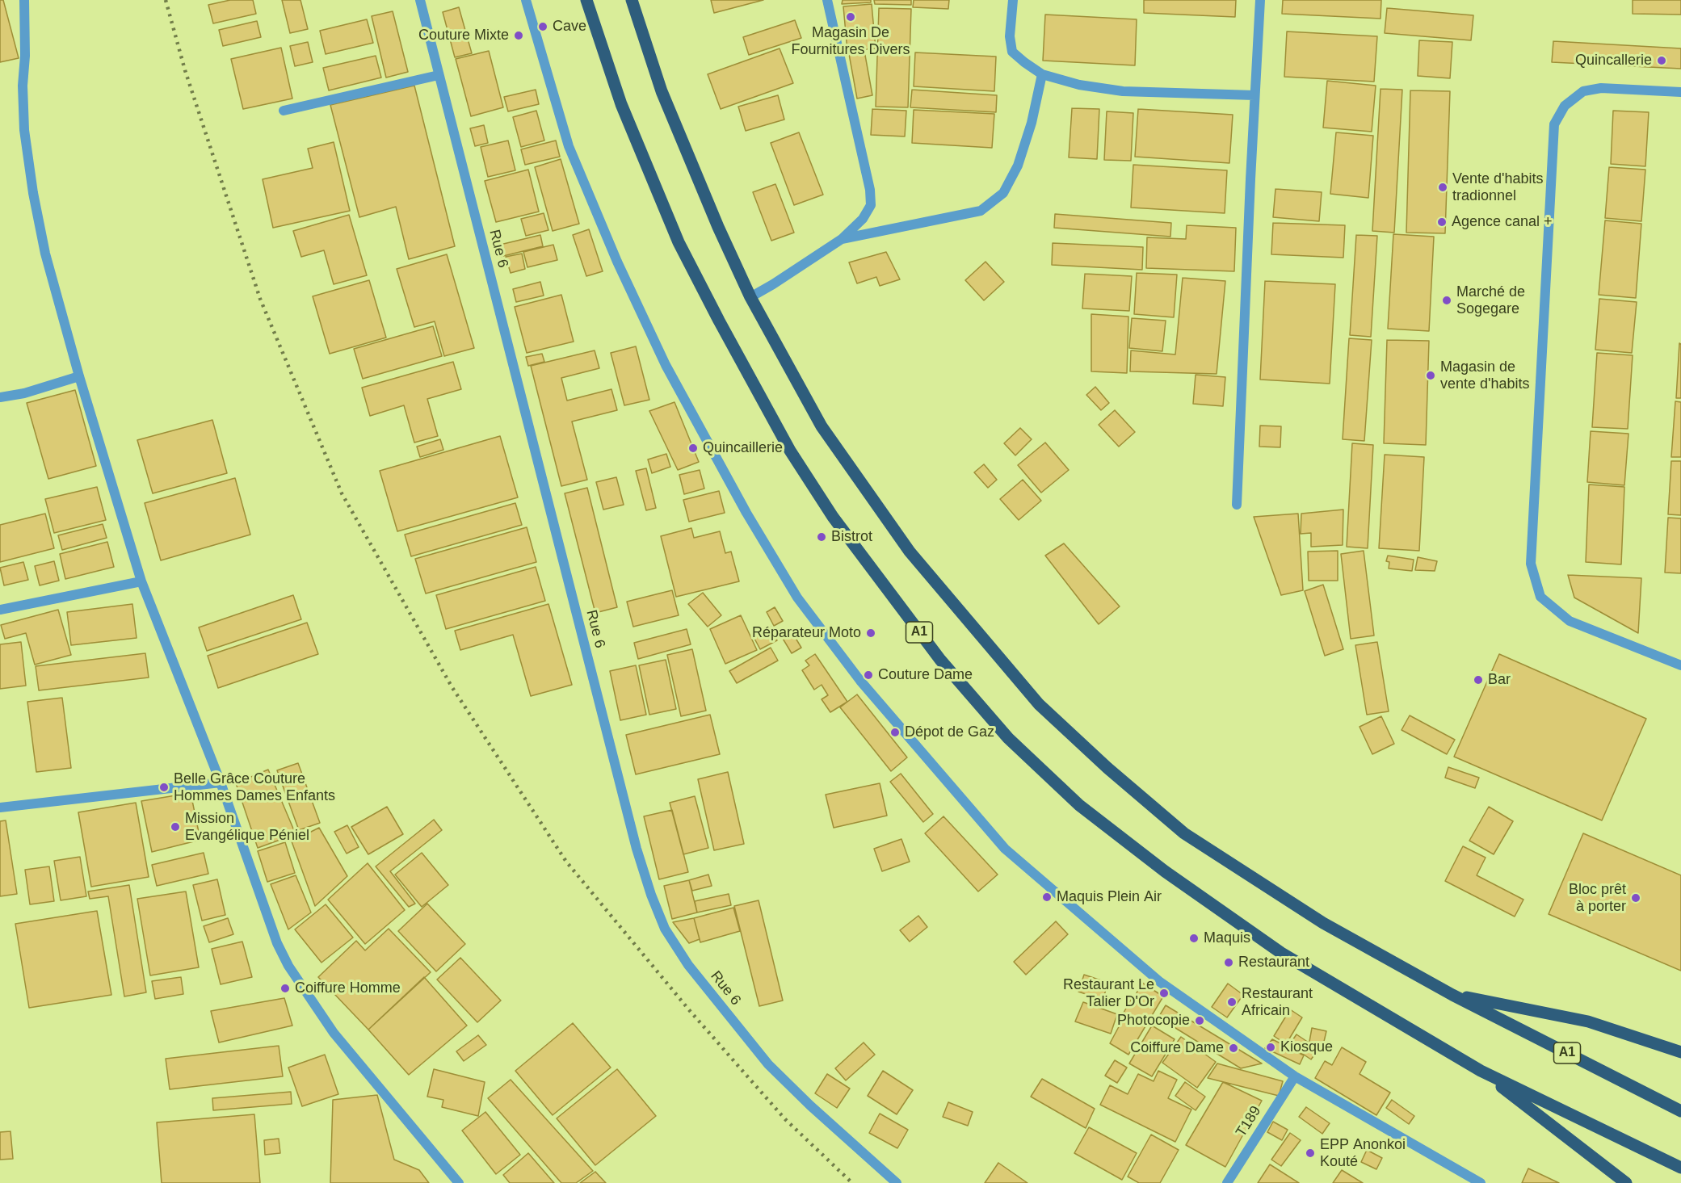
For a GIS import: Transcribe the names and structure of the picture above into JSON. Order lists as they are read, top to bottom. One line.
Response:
{"streets":{"main road":["A1"],"street":["Rue 6","T189"]},"places":["Magasin De Fournitures Divers","Cave","Couture Mixte","Quincallerie","Vente d'habits tradionnel","Agence canal +","Marché de Sogegare","Magasin de vente d'habits","Quincaillerie","Bistrot","Réparateur Moto","Couture Dame","Bar","Dépot de Gaz","Belle Grâce Couture Hommes Dames Enfants","Mission Evangélique Péniel","Maquis Plein Air","Bloc prêt à porter","Maquis","Restaurant","Coiffure Homme","Restaurant Le Talier D'Or","Restaurant Africain","Photocopie","Kiosque","Coiffure Dame","EPP Anonkoi Kouté"]}
